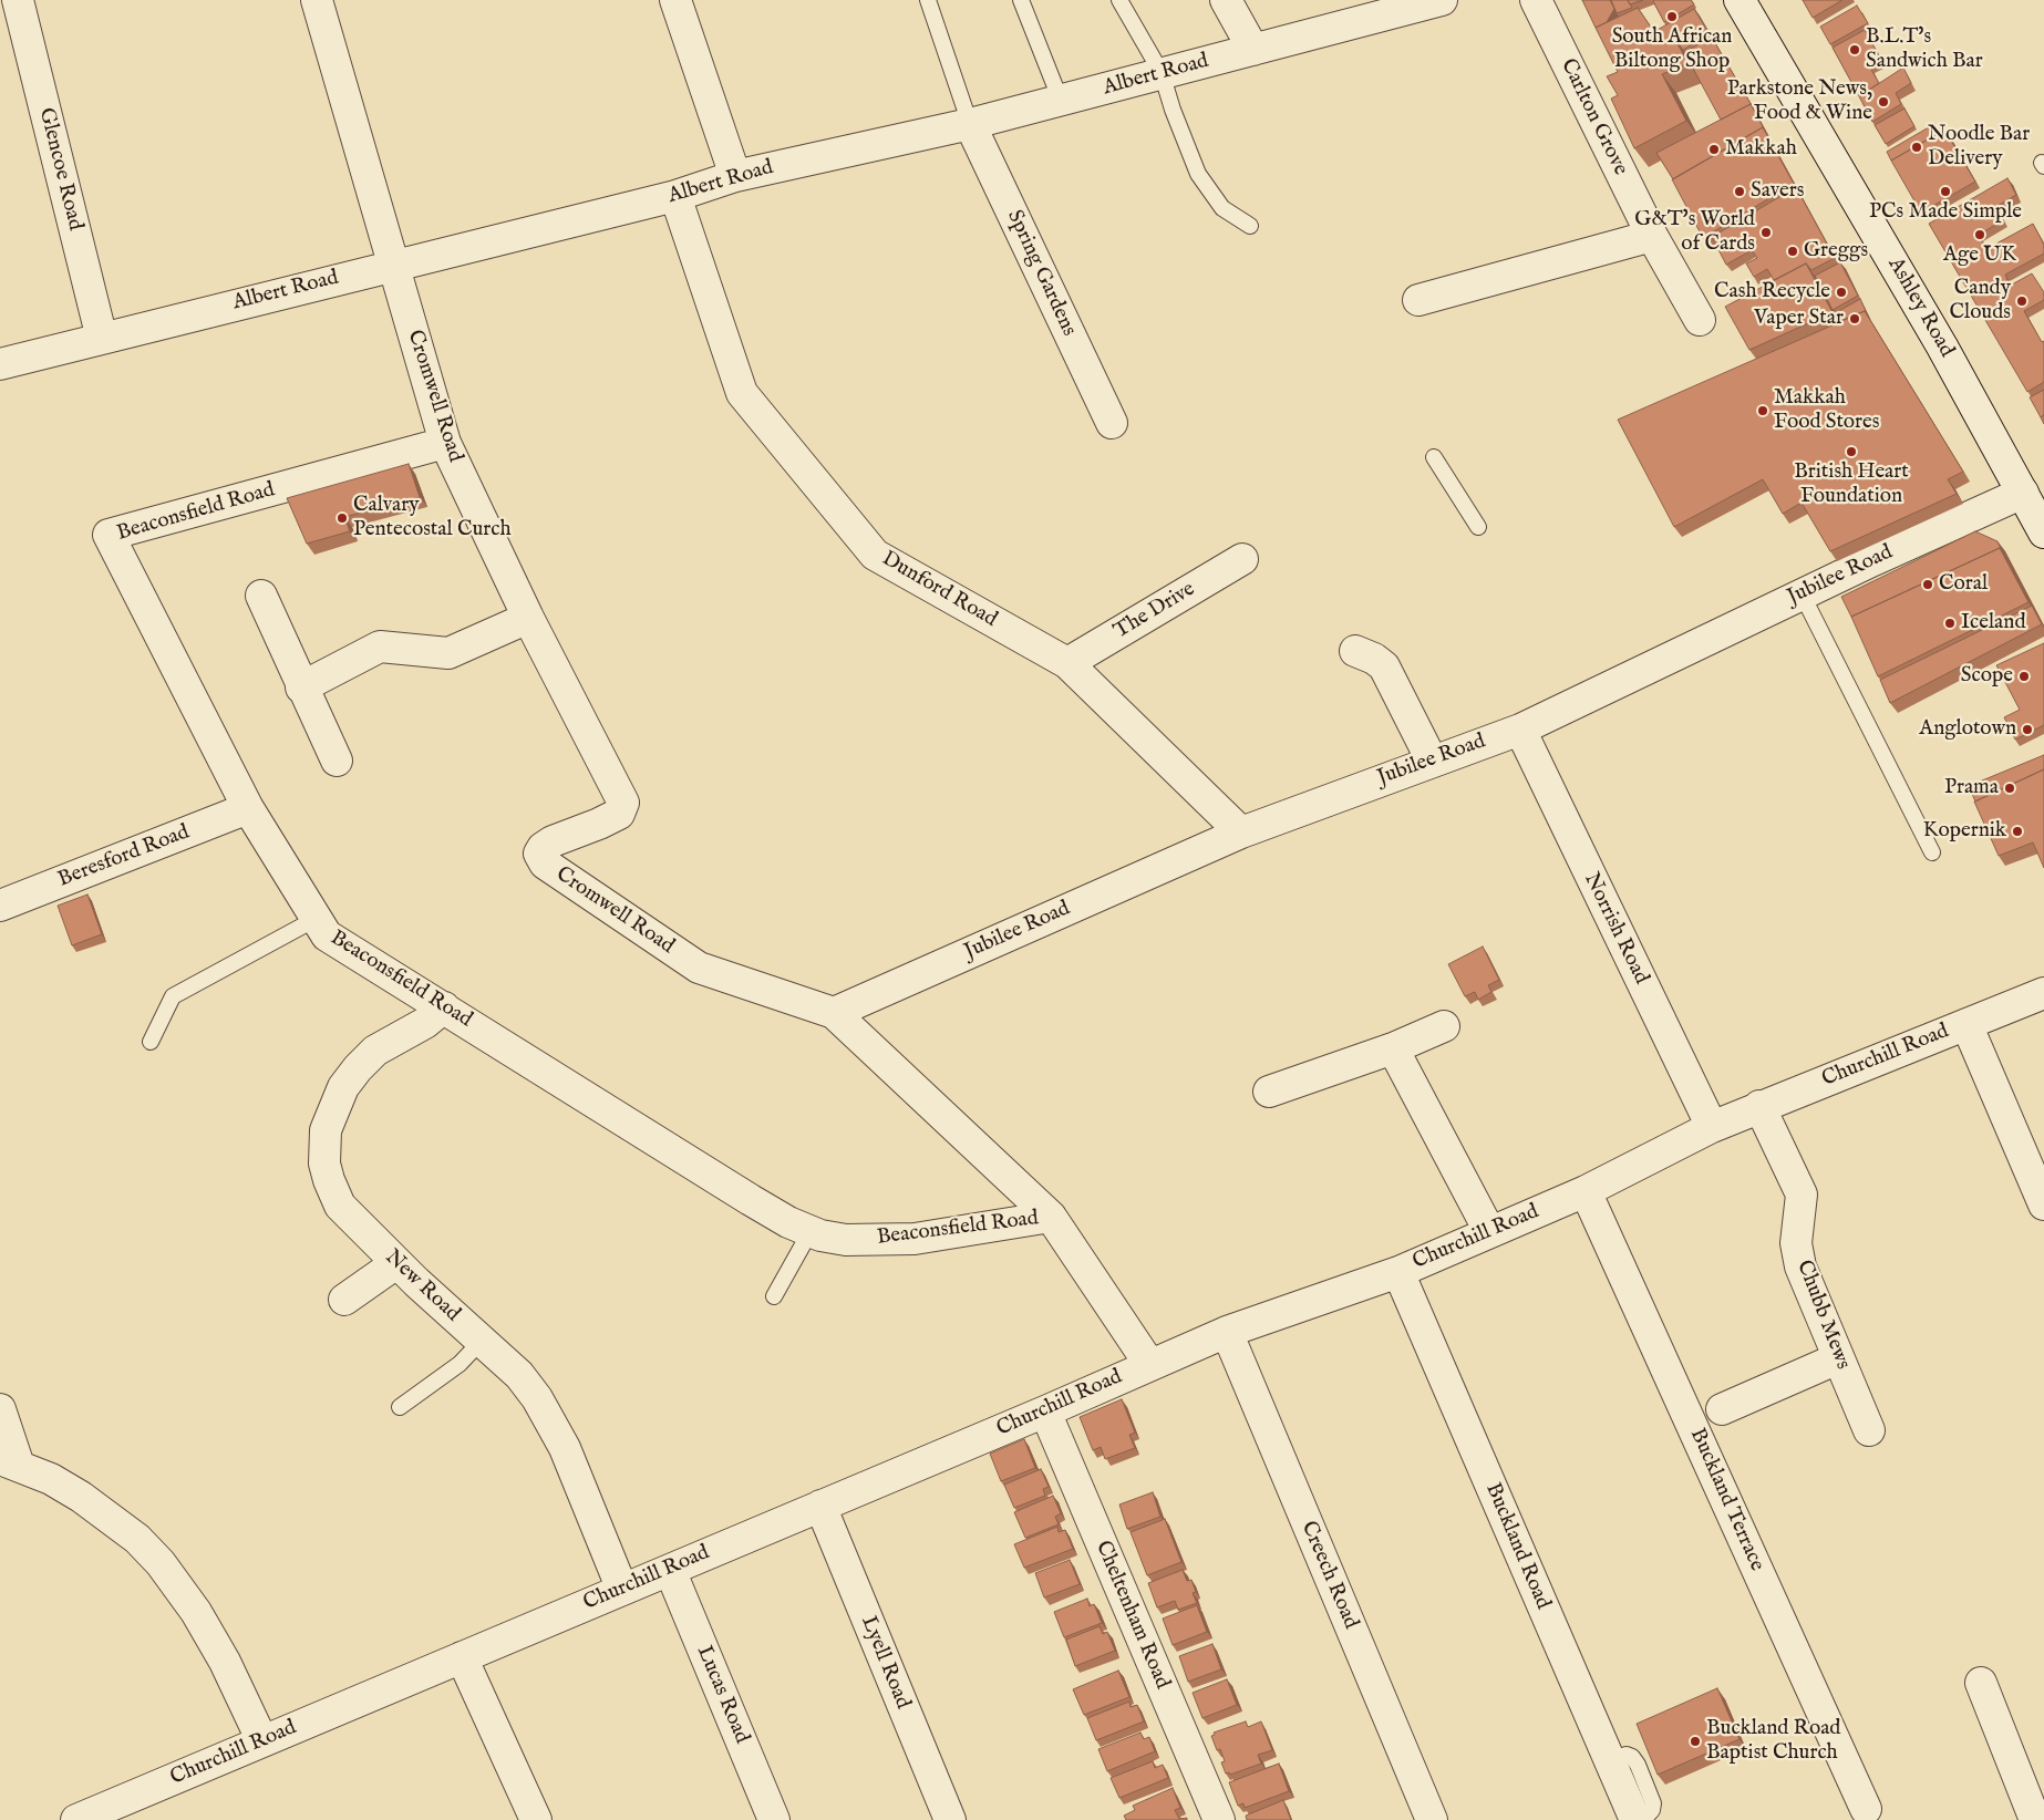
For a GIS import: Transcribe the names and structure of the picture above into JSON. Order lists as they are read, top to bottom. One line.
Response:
{"streets":{"street":["Albert Road","Carlton Grove","Glencoe Road","Spring Gardens","Ashley Road","Cromwell Road","Beaconsfield Road","Jubilee Road","Dunford Road","The Drive","Beresford Road","Norrish Road","Churchill Road","New Road","Chubb Mews","Buckland Terrace","Buckland Road","Creech Road","Cheltenham Road","Lyell Road","Lucas Road"]},"crossings":[["Albert Road","Glencoe Road"],["Albert Road","Spring Gardens"],["Albert Road","Cromwell Road"],["Albert Road","Dunford Road"],["Ashley Road","Jubilee Road"],["Cromwell Road","Beaconsfield Road"],["Cromwell Road","Jubilee Road"],["Cromwell Road","Churchill Road"],["Beaconsfield Road","Beresford Road"],["Beaconsfield Road","New Road"],["Jubilee Road","Dunford Road"],["Jubilee Road","Norrish Road"],["Dunford Road","The Drive"],["Norrish Road","Churchill Road"],["Churchill Road","New Road"],["Churchill Road","Chubb Mews"],["Churchill Road","Buckland Terrace"],["Churchill Road","Buckland Road"],["Churchill Road","Creech Road"],["Churchill Road","Cheltenham Road"],["Churchill Road","Lyell Road"],["Churchill Road","Lucas Road"]],"places":["South African Biltong Shop","B.L.T's Sandwich Bar","Parkstone News, Food & Wine","Noodle Bar Delivery","Makkah","Savers","PCs Made Simple","G&T's World of Cards","Age UK","Greggs","Cash Recycle","Candy Clouds","Vaper Star","Makkah Food Stores","British Heart Foundation","Calvary Pentecostal Curch","Coral","Iceland","Scope","Anglotown","Prama","Kopernik","Buckland Road Baptist Church"]}
